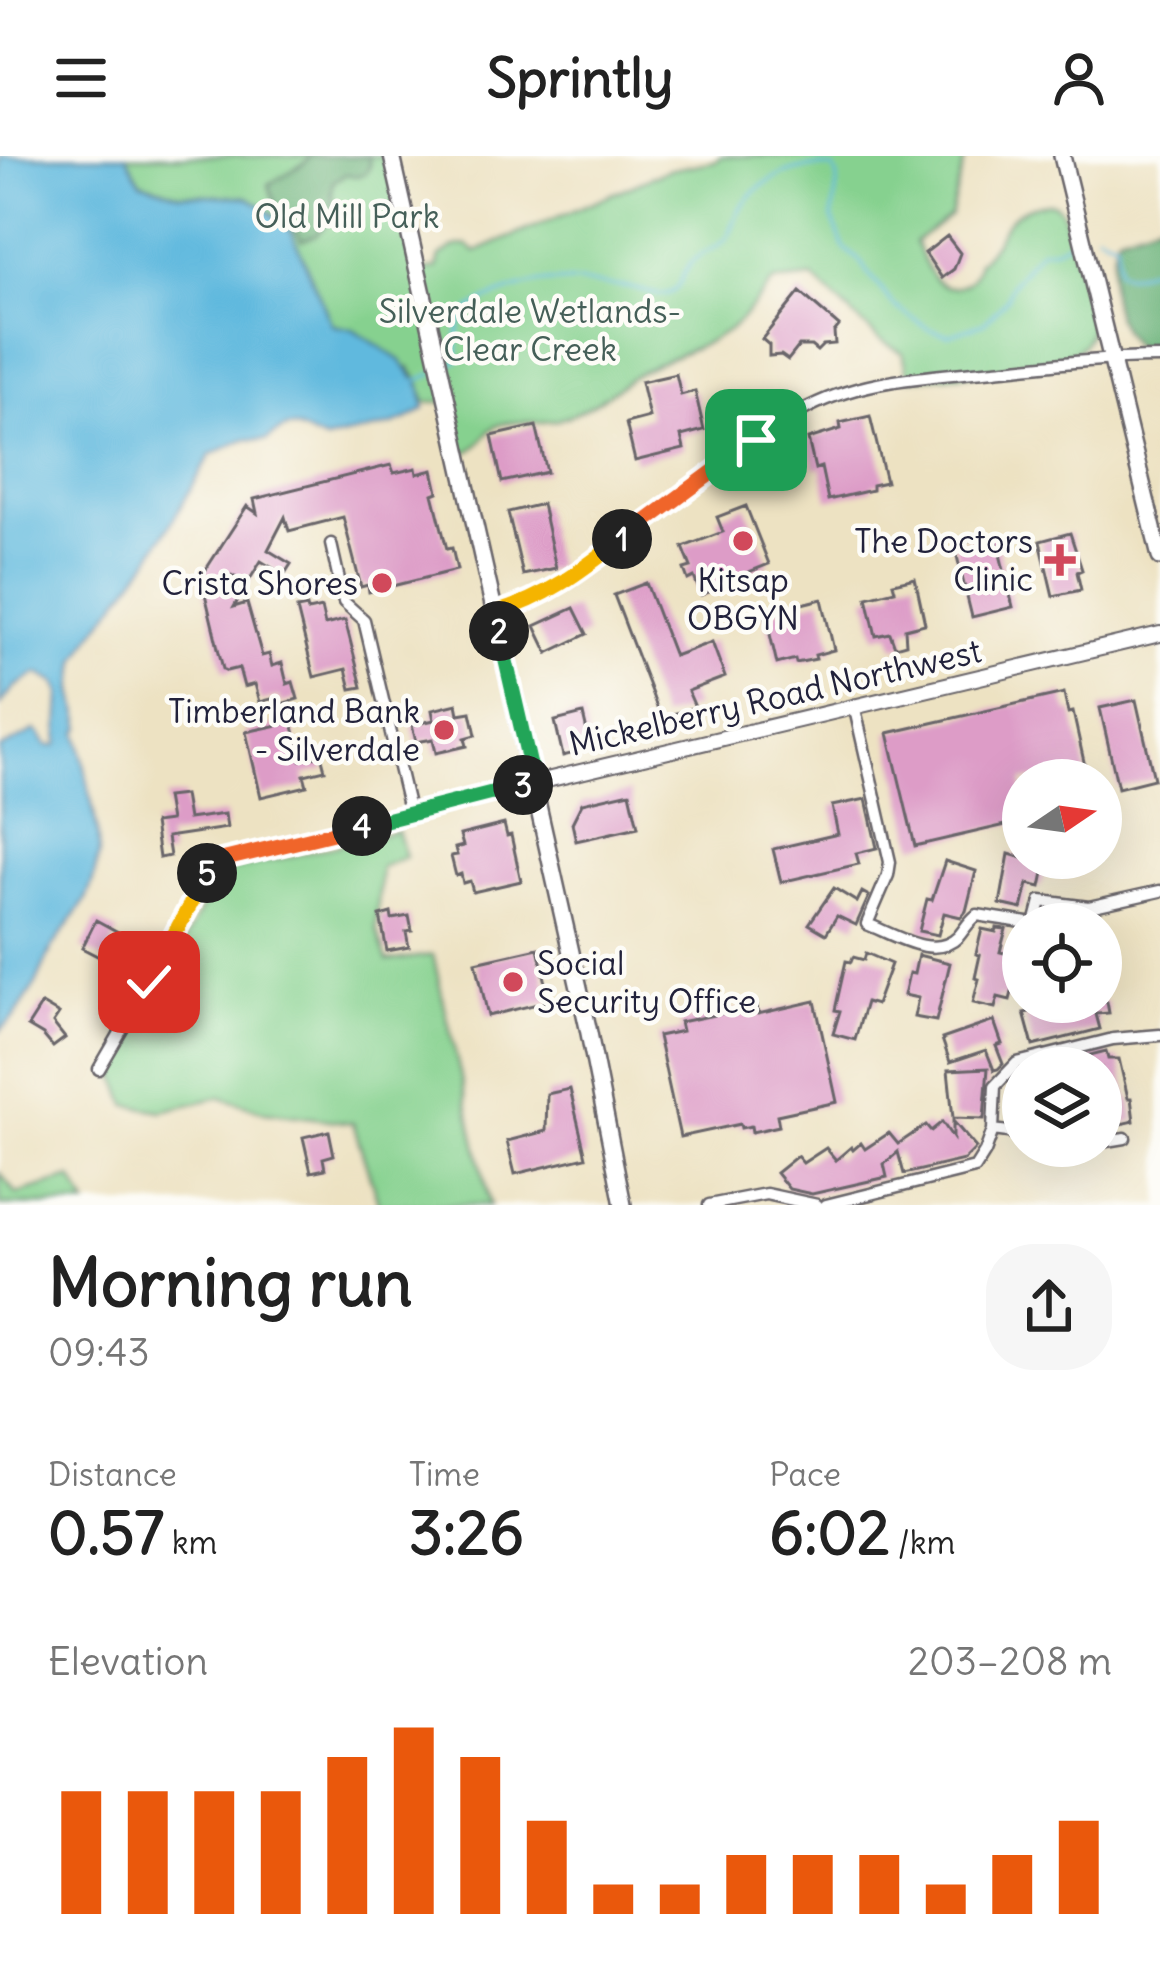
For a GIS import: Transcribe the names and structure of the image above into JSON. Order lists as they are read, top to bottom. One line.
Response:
{"streets":{"street":["Mickelberry Road Northwest"]},"parks":["Old Mill Park","Silverdale Wetlands- Clear Creek"],"places":{"other":["Kitsap OBGYN","Crista Shores","Timberland Bank - Silverdale","Social Security Office"],"health":["The Doctors Clinic"]},"north":"right","page":{"header":"Sprintly","pins":["1","2","3","4","5"],"heading":["Morning run","09:43"],"stats":[["Distance","0.57 km"],["Time","3:26"],["Pace","6:02 /km"]],"chart":["Elevation","203–208 m"]}}
